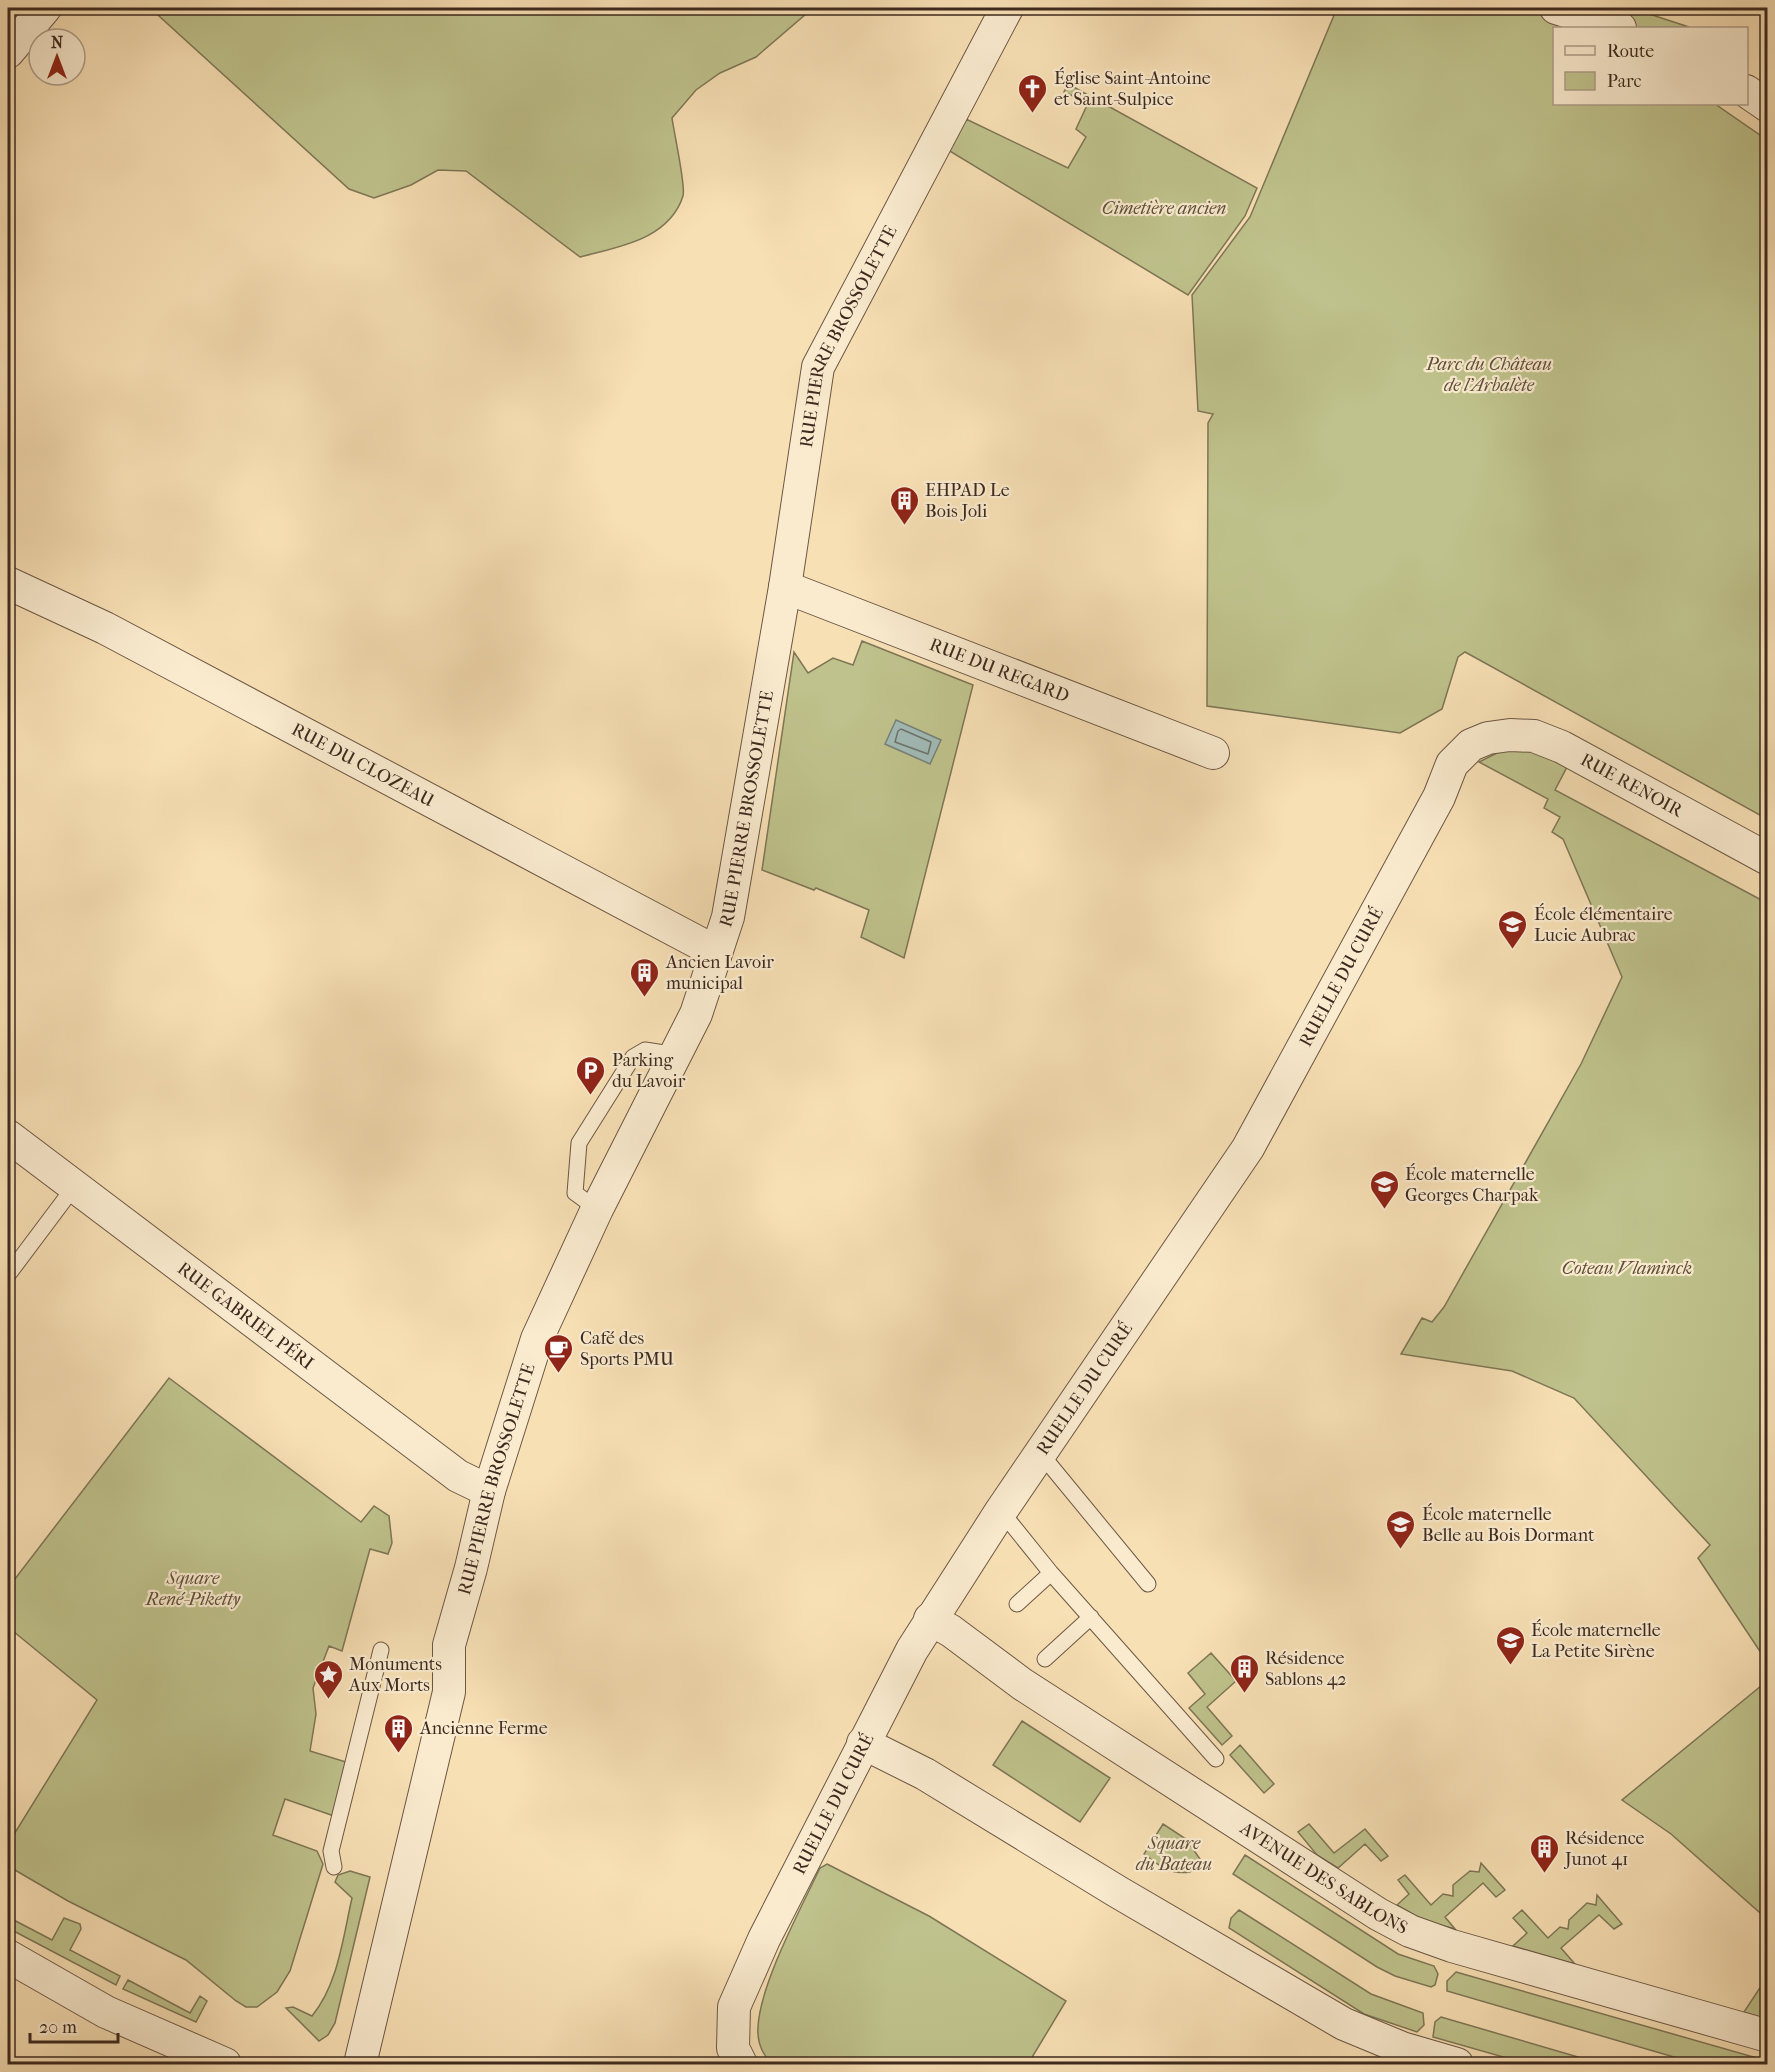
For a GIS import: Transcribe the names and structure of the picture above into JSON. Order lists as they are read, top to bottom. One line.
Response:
{"streets":{"street":["RUE PIERRE BROSSOLETTE","RUE DU REGARD","RUE DU CLOZEAU","RUE RENOIR","RUELLE DU CURÉ","RUE GABRIEL PÉRI","AVENUE DES SABLONS"]},"crossings":[["RUE PIERRE BROSSOLETTE","RUE DU REGARD"],["RUE PIERRE BROSSOLETTE","RUE DU CLOZEAU"],["RUE PIERRE BROSSOLETTE","RUE GABRIEL PÉRI"],["RUE RENOIR","RUELLE DU CURÉ"],["RUELLE DU CURÉ","AVENUE DES SABLONS"]],"parks":["Cimetière ancien","Parc du Château de l'Arbalète","Coteau Vlaminck","Square René-Piketty","Square du Bateau"],"places":{"church":["Église Saint-Antoine et Saint-Sulpice"],"building":["EHPAD Le Bois Joli","Ancien Lavoir municipal","Résidence Sablons 42","Ancienne Ferme","Résidence Junot 41"],"school or university":["École élémentaire Lucie Aubrac","École maternelle Georges Charpak","École maternelle Belle au Bois Dormant","École maternelle La Petite Sirène"],"parking":["Parking du Lavoir"],"cafe":["Café des Sports PMU"],"place":["Monuments Aux Morts"]},"legend":["Route","Parc"],"scale_bar":"20 m","north":"top"}
